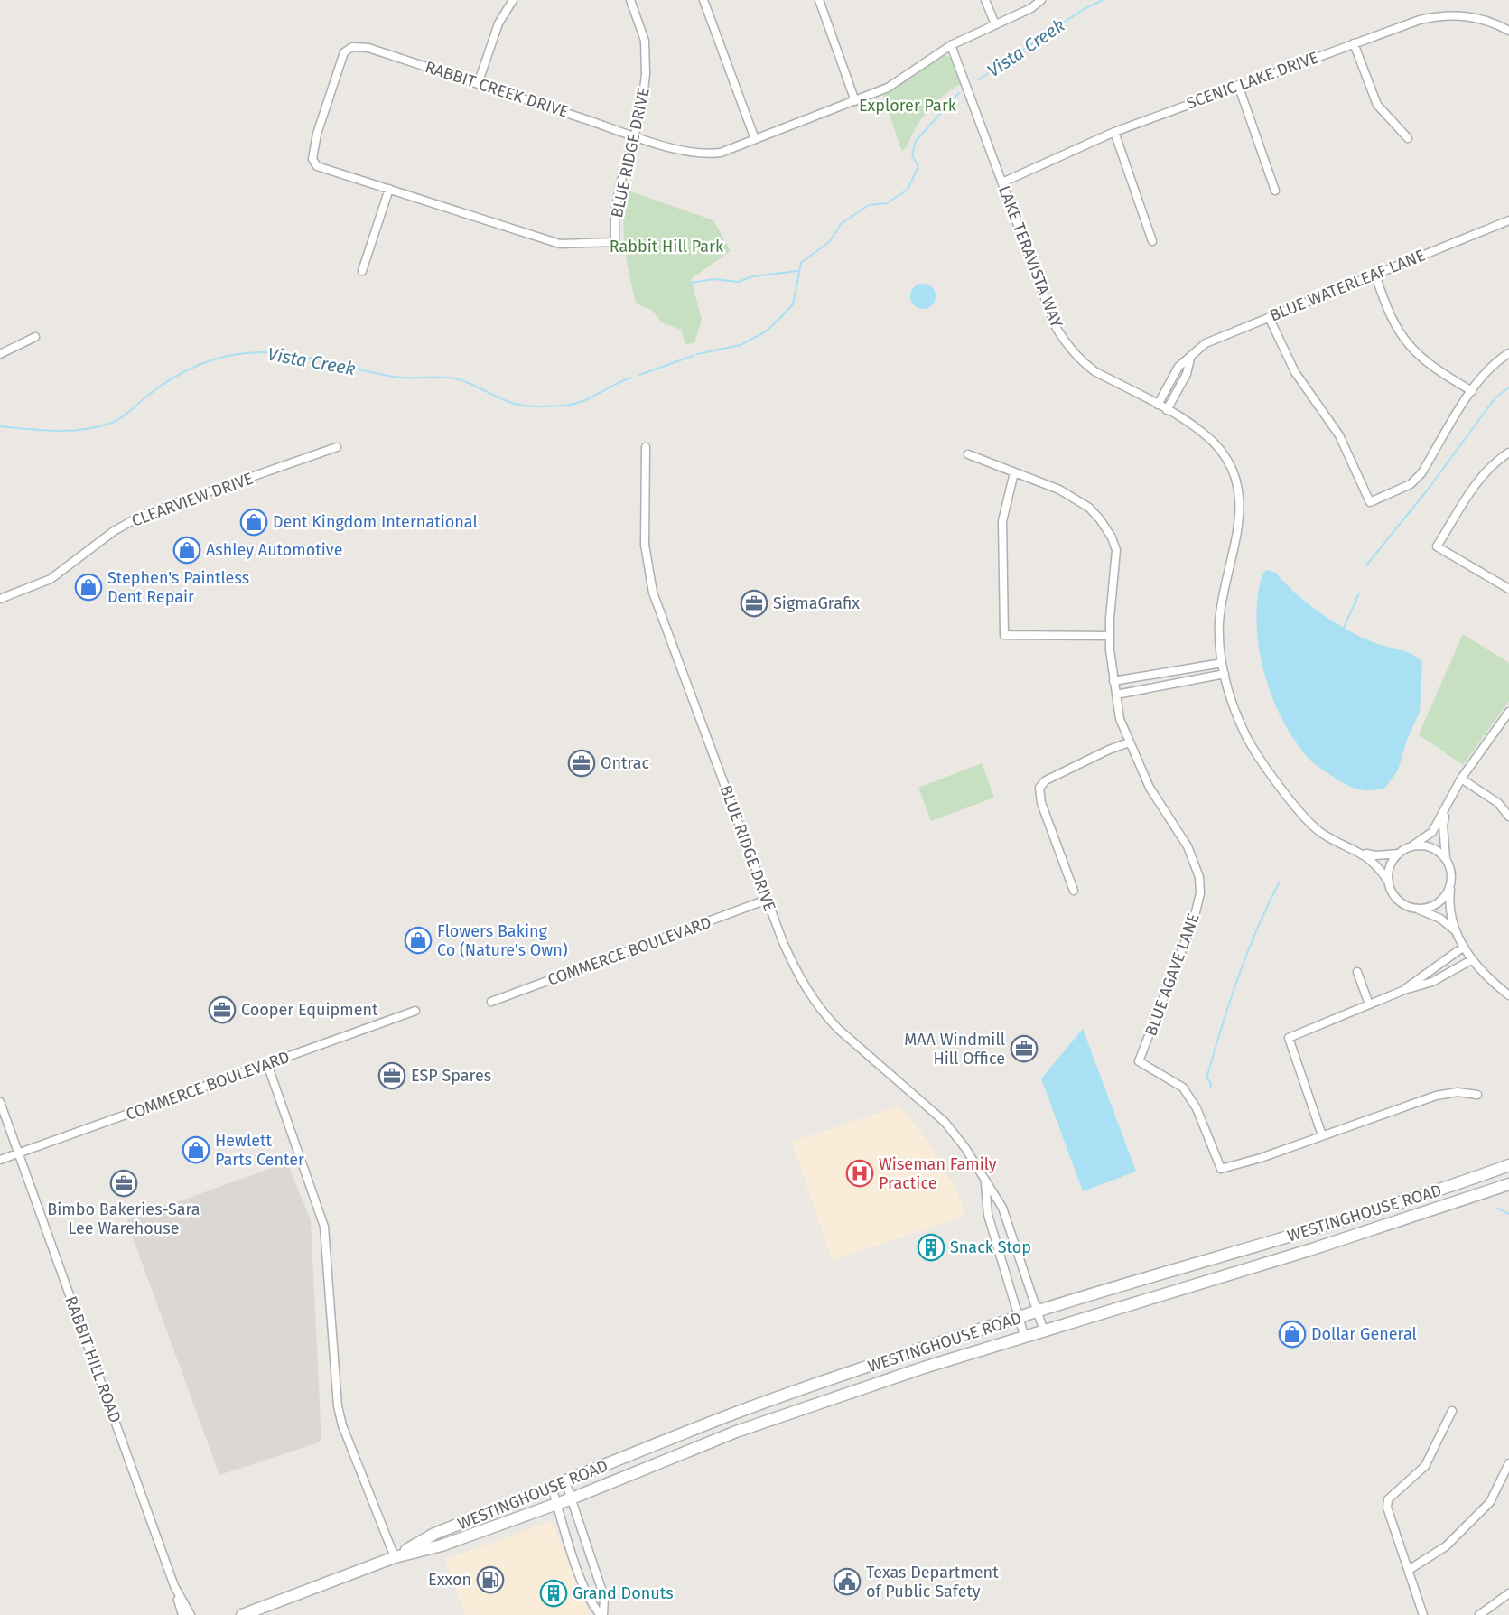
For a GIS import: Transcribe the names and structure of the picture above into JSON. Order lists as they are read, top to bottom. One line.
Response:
{"streets":{"main road":["WESTINGHOUSE ROAD"],"street":["SCENIC LAKE DRIVE","RABBIT CREEK DRIVE","BLUE RIDGE DRIVE","LAKE TERAVISTA WAY","BLUE WATERLEAF LANE","CLEARVIEW DRIVE","COMMERCE BOULEVARD","BLUE AGAVE LANE","RABBIT HILL ROAD"]},"crossings":[["SCENIC LAKE DRIVE","LAKE TERAVISTA WAY"],["RABBIT CREEK DRIVE","BLUE RIDGE DRIVE"],["RABBIT CREEK DRIVE","LAKE TERAVISTA WAY"],["BLUE RIDGE DRIVE","COMMERCE BOULEVARD"],["BLUE RIDGE DRIVE","WESTINGHOUSE ROAD"],["LAKE TERAVISTA WAY","BLUE WATERLEAF LANE"],["COMMERCE BOULEVARD","RABBIT HILL ROAD"]],"water":["Vista Creek"],"parks":["Explorer Park","Rabbit Hill Park"],"places":{"shop":["Dent Kingdom International","Ashley Automotive","Stephen's Paintless Dent Repair","Flowers Baking Co (Nature's Own)","Hewlett Parts Center","Dollar General"],"office":["SigmaGrafix","Ontrac","Cooper Equipment","MAA Windmill Hill Office","ESP Spares","Bimbo Bakeries-Sara Lee Warehouse"],"hospital":["Wiseman Family Practice"],"building":["Snack Stop","Grand Donuts"],"fuel station":["Exxon"],"public building":["Texas Department of Public Safety"]}}
